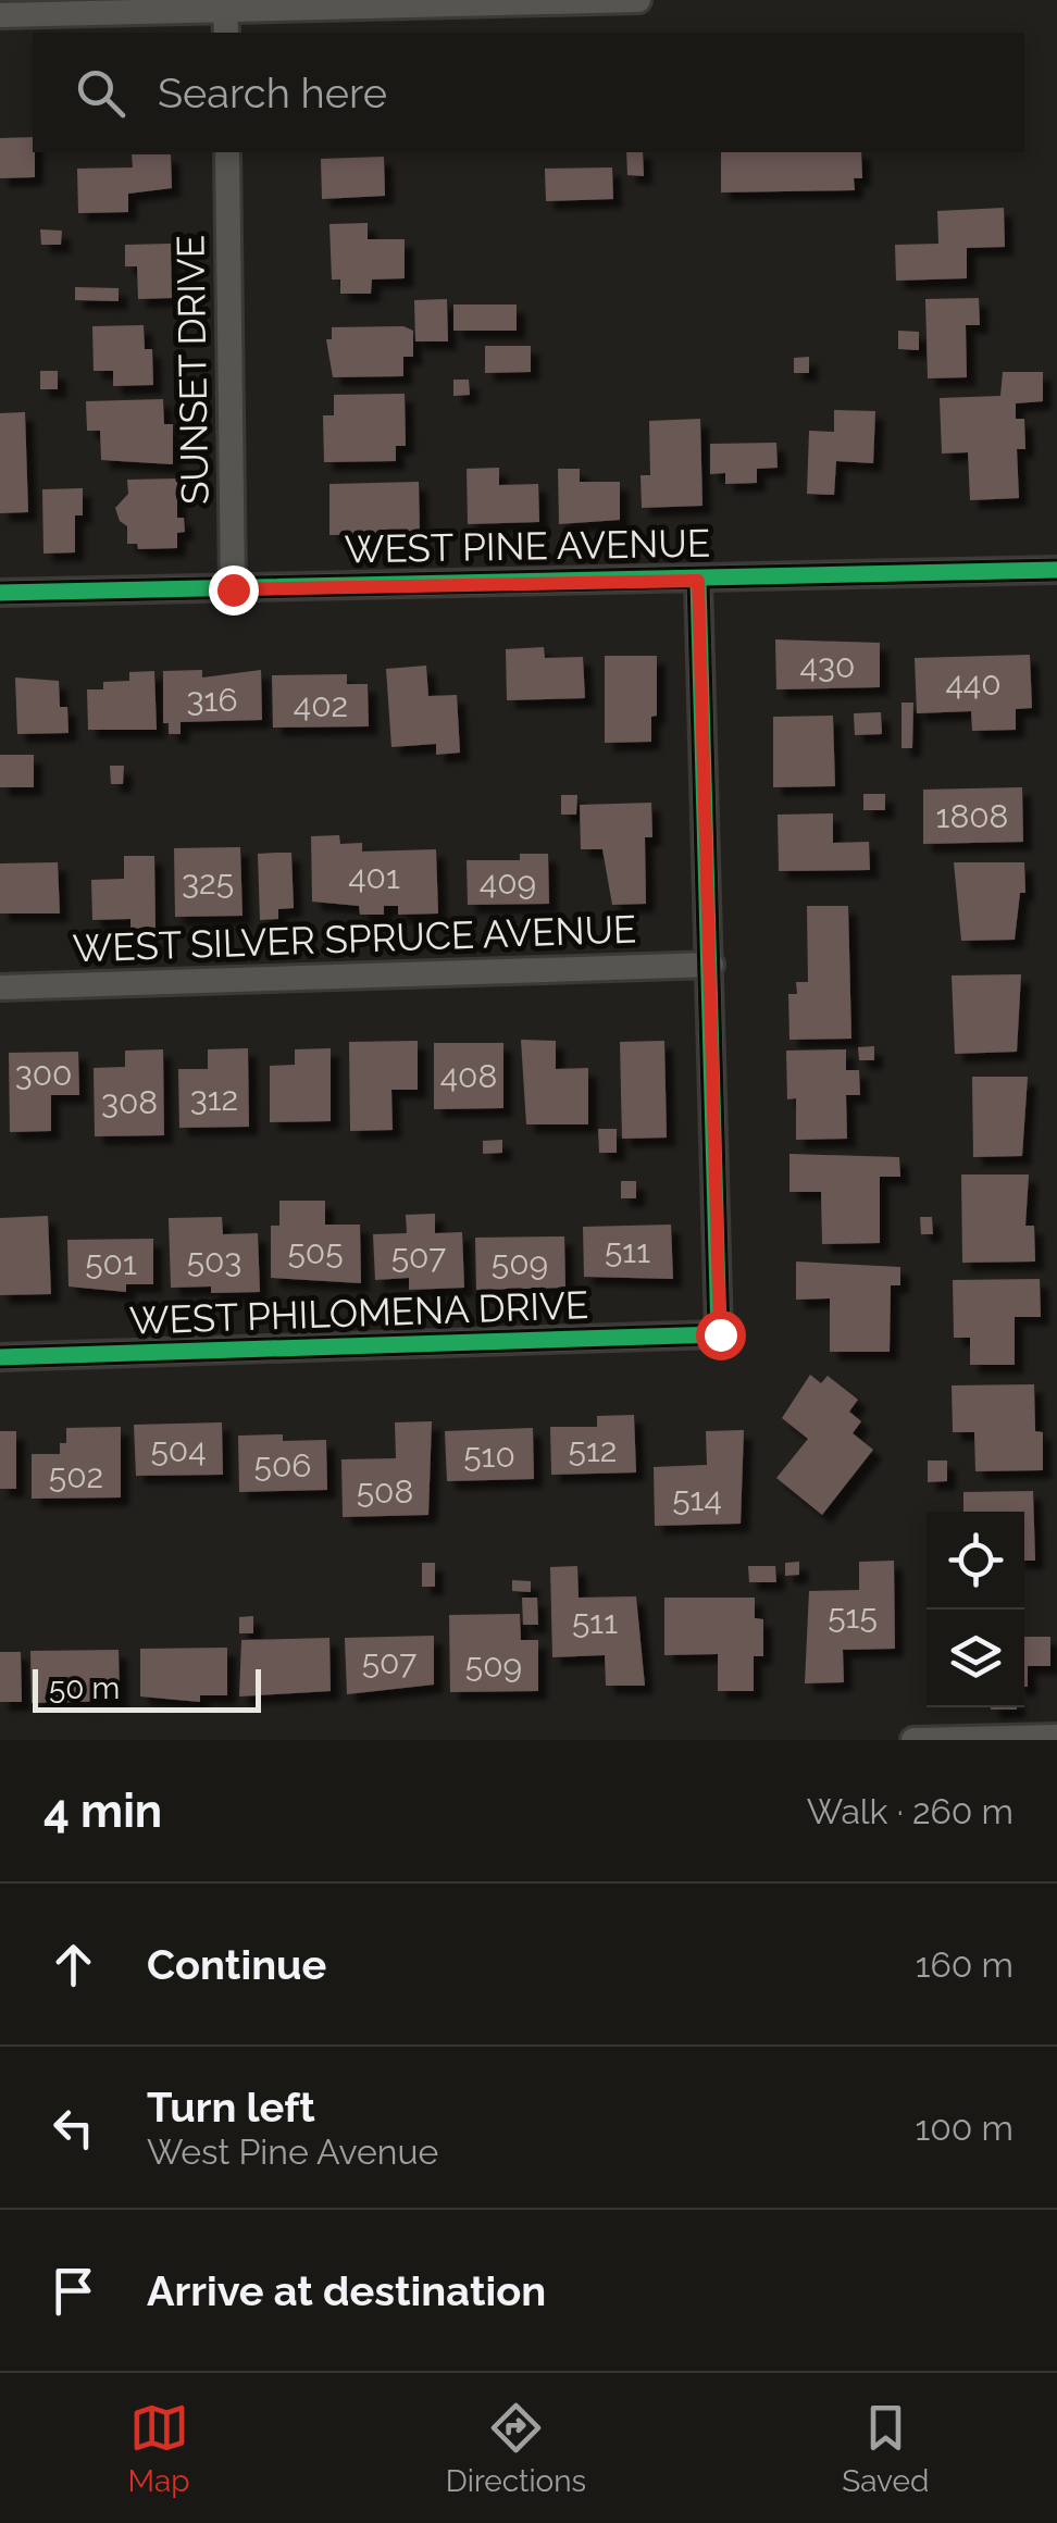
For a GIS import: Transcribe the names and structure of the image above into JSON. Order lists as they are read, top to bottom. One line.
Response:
{"streets":{"street":["SUNSET DRIVE","WEST PINE AVENUE","WEST SILVER SPRUCE AVENUE","WEST PHILOMENA DRIVE"]},"crossings":[["SUNSET DRIVE","WEST PINE AVENUE"],["WEST SILVER SPRUCE AVENUE","WEST PHILOMENA DRIVE"]],"house_numbers":["430","440","316","402","1808","401","325","409","300","408","312","308","511","505","507","503","501","509","504","512","510","506","502","508","514","515","511","507","509"],"scale_bar":"50 m","page":{"search":"Search here","scale":"50 m","heading":["4 min","Walk · 260 m"],"list":[["Continue","160 m"],["Turn left","West Pine Avenue","100 m"],"Arrive at destination"],"nav":["Map","Directions","Saved"]}}
